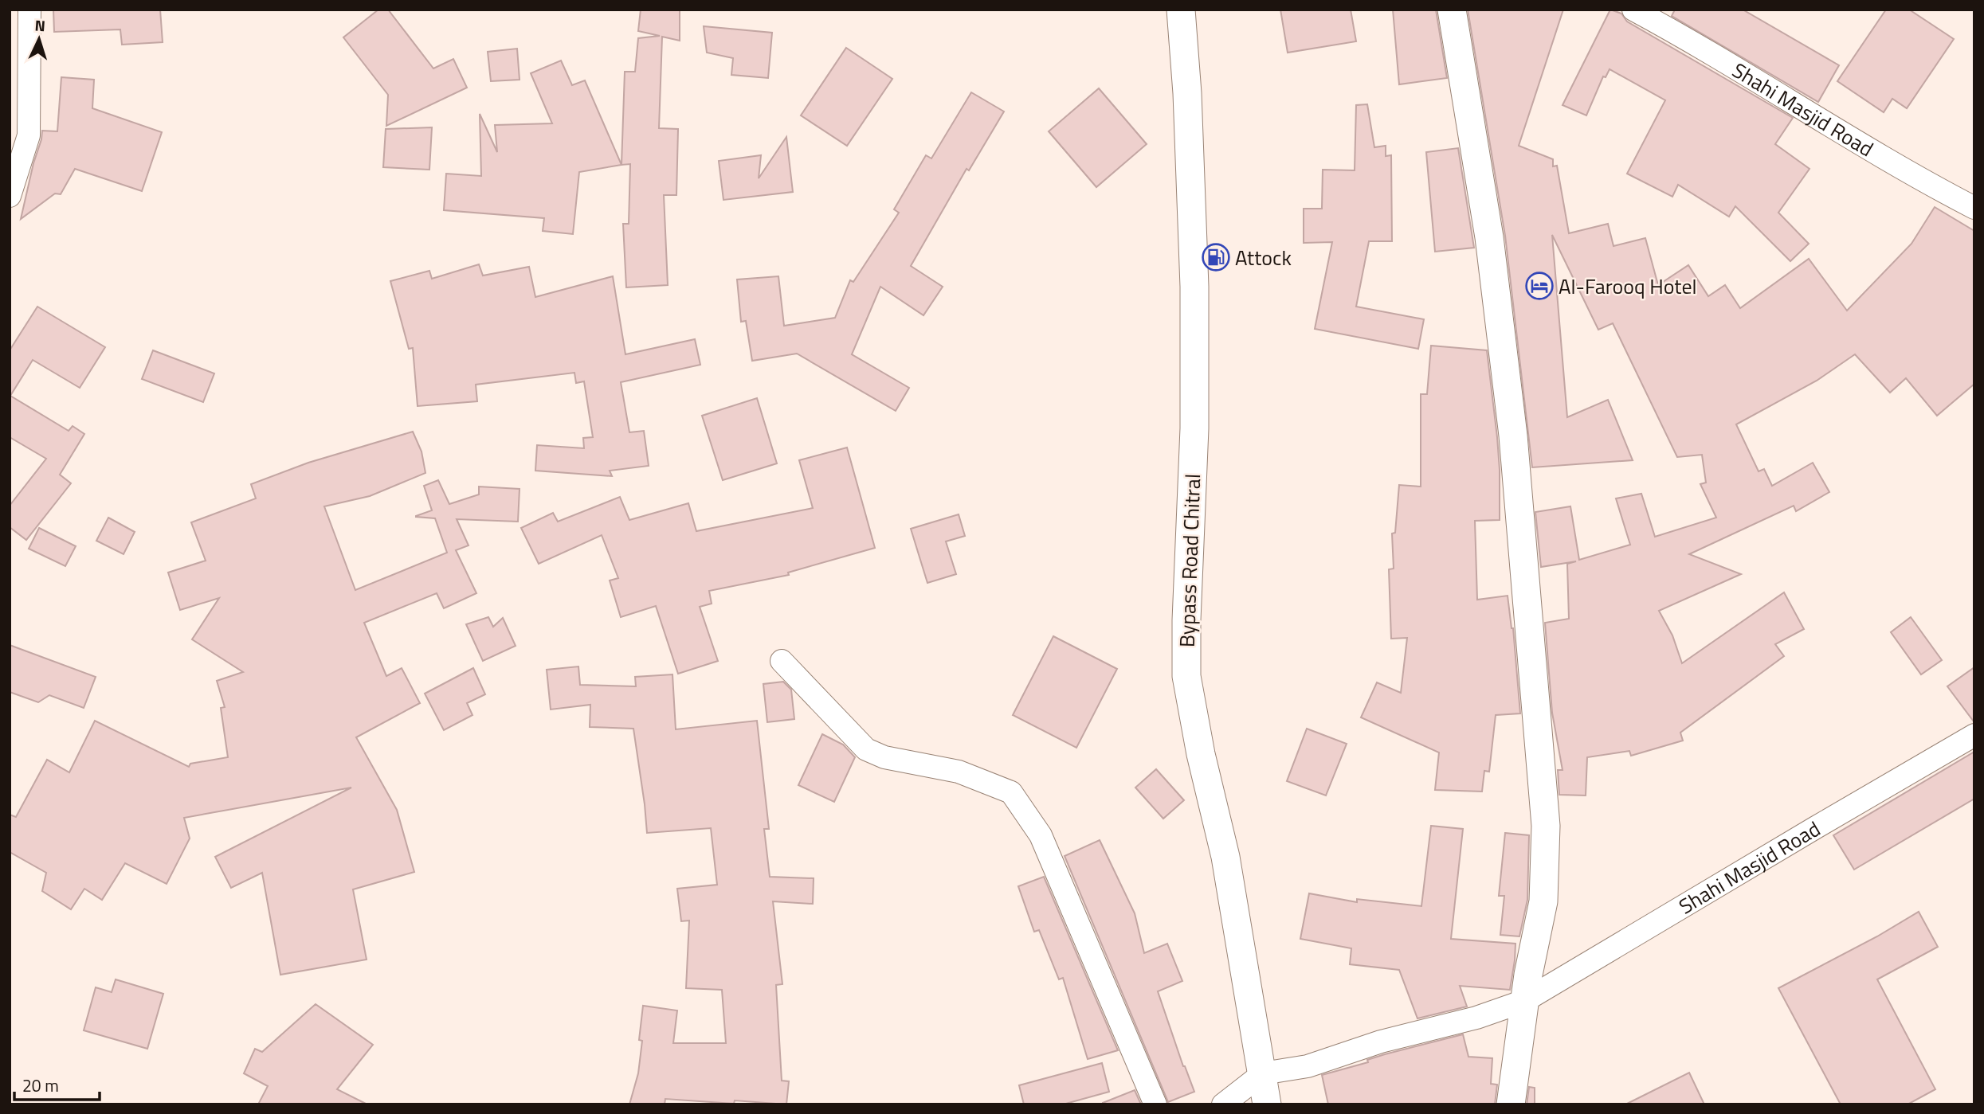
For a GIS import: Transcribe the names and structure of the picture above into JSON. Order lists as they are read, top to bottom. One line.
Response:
{"streets":{"street":["Shahi Masjid Road","Bypass Road Chitral"]},"crossings":[["Shahi Masjid Road","Bypass Road Chitral"]],"places":{"fuel station":["Attock"],"hotel":["Al-Farooq Hotel"]},"scale_bar":"20 m","north":"top"}
